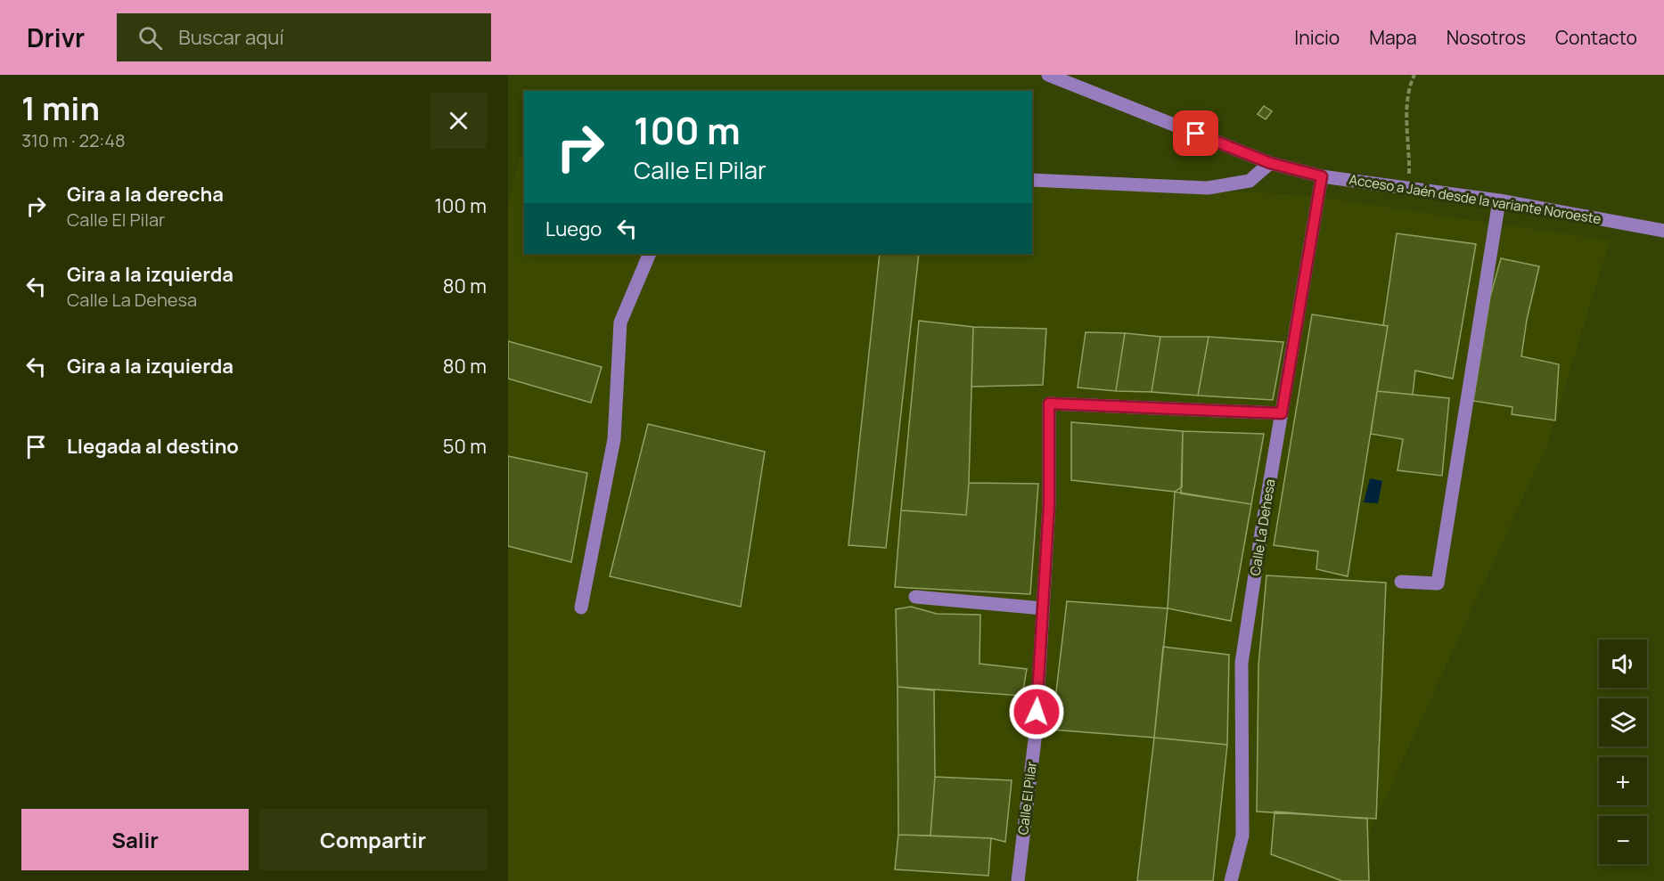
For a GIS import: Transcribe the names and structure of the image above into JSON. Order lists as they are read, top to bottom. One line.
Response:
{"streets":{"street":["Acceso a Jaén desde la variante Noroeste","Calle La Dehesa","Calle El Pilar"]},"crossings":[["Acceso a Jaén desde la variante Noroeste","Calle La Dehesa"],["Calle La Dehesa","Calle El Pilar"]],"page":{"header":"Drivr","search":"Buscar aquí","nav":["Inicio","Mapa","Nosotros","Contacto"],"heading":["1 min","310 m · 22:48"],"turn":["100 m","Calle El Pilar"],"list":[{"name":"Gira a la derecha","note":"Calle El Pilar","value":"100 m"},{"name":"Gira a la izquierda","note":"Calle La Dehesa","value":"80 m"},{"name":"Gira a la izquierda","value":"80 m"},{"name":"Llegada al destino","value":"50 m"}],"then":"Luego","map_buttons":["+","−"],"buttons":["Salir","Compartir"]}}
